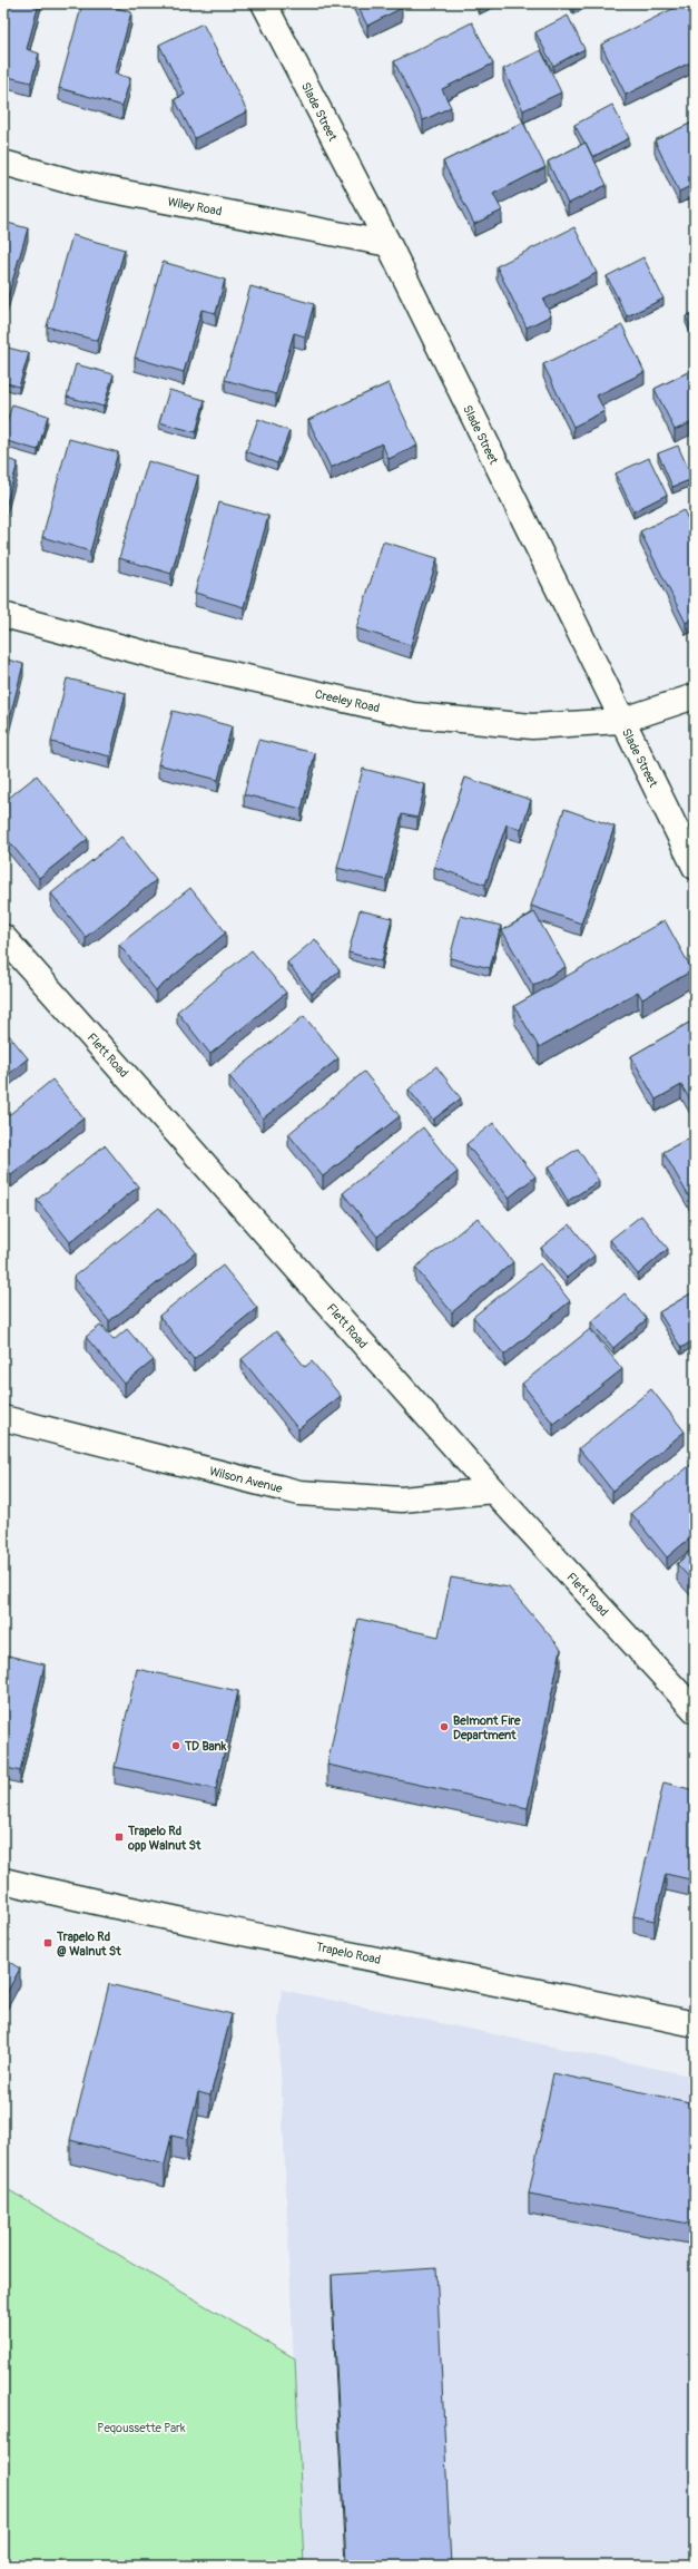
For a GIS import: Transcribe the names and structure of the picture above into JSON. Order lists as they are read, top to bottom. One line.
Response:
{"streets":{"street":["Slade Street","Wiley Road","Creeley Road","Flett Road","Wilson Avenue","Trapelo Road"]},"crossings":[["Slade Street","Wiley Road"],["Slade Street","Creeley Road"],["Flett Road","Wilson Avenue"]],"parks":["Peqoussette Park"],"places":{"other":["Belmont Fire Department","TD Bank"],"transit":["Trapelo Rd opp Walnut St","Trapelo Rd @ Walnut St"]}}
